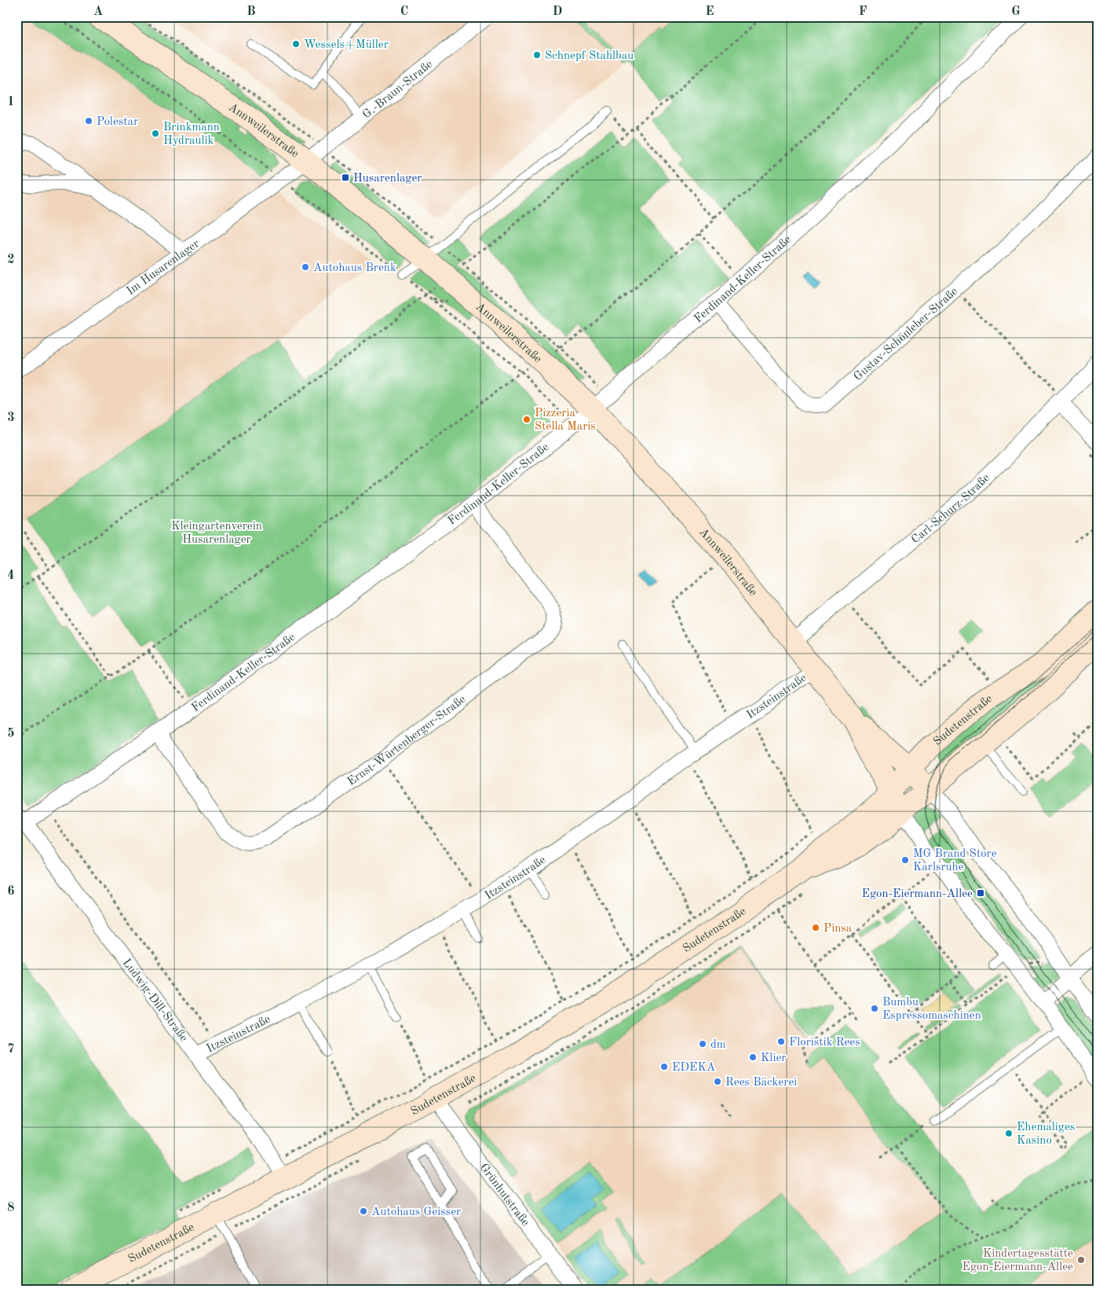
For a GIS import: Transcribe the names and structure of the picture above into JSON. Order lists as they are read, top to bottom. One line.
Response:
{"streets":{"main road":["Annweilerstraße","Sudetenstraße"],"street":["G.-Braun-Straße","Im Husarenlager","Ferdinand-Keller-Straße","Gustav-Schönleber-Straße","Carl-Schurz-Straße","Itzsteinstraße","Ernst-Würtenberger-Straße","Ludwig-Dill-Straße","Grünhutstraße"]},"crossings":[["G.-Braun-Straße","Annweilerstraße"],["G.-Braun-Straße","Im Husarenlager"],["Annweilerstraße","Im Husarenlager"],["Annweilerstraße","Ferdinand-Keller-Straße"],["Annweilerstraße","Carl-Schurz-Straße"],["Annweilerstraße","Itzsteinstraße"],["Annweilerstraße","Sudetenstraße"],["Ferdinand-Keller-Straße","Gustav-Schönleber-Straße"],["Ferdinand-Keller-Straße","Ernst-Würtenberger-Straße"],["Ferdinand-Keller-Straße","Ludwig-Dill-Straße"],["Itzsteinstraße","Ludwig-Dill-Straße"],["Sudetenstraße","Ludwig-Dill-Straße"],["Sudetenstraße","Grünhutstraße"]],"parks":["Kleingartenverein Husarenlager"],"places":{"other":["Wessels+Müller","Schnepf Stahlbau","Polestar","Brinkmann Hydraulik","Autohaus Brenk","Pizzeria Stella Maris","MG Brand Store Karlsruhe","Pinsa","Bumbu Espressomaschinen","Floristik Rees","dm","Klier","EDEKA","Rees Bäckerei","Ehemaliges Kasino","Autohaus Geisser","Kindertagesstätte Egon-Eiermann-Allee"],"transit":["Husarenlager","Egon-Eiermann-Allee"]},"grid":{"columns":["A","B","C","D","E","F","G"],"rows":["1","2","3","4","5","6","7","8"]}}
